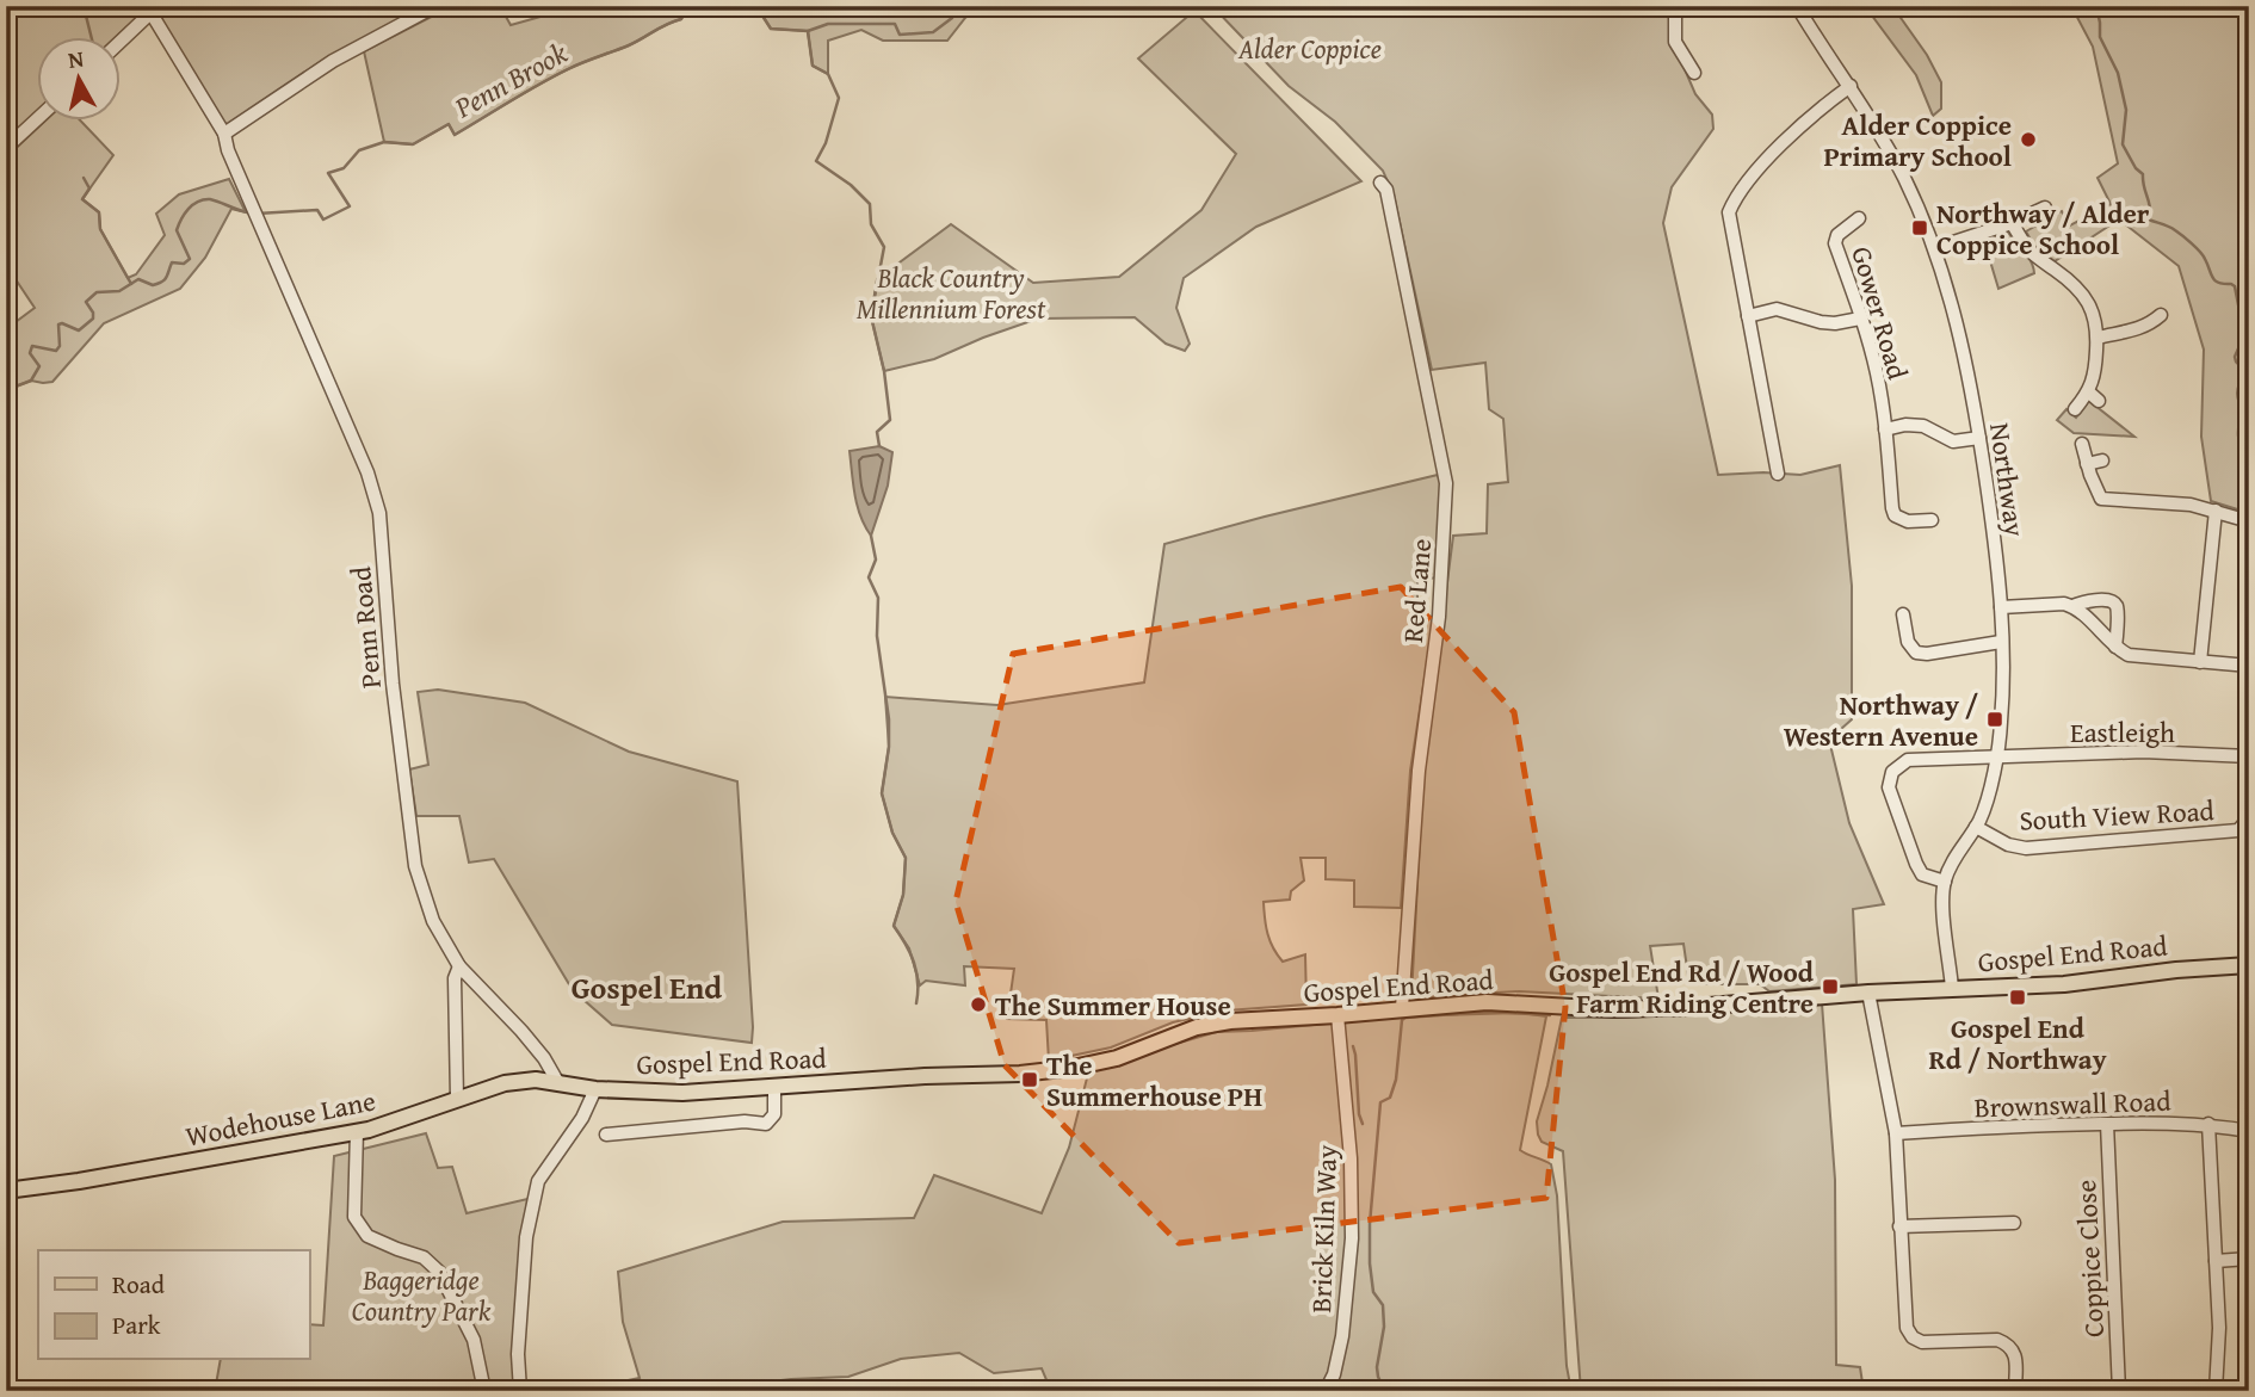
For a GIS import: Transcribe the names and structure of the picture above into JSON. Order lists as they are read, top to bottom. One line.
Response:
{"streets":{"main road":["Gospel End Road","Wodehouse Lane"],"street":["Gower Road","Northway","Red Lane","Penn Road","Eastleigh","South View Road","Brownswall Road","Brick Kiln Way","Coppice Close"]},"crossings":[["Northway","Eastleigh"],["Northway","South View Road"],["Northway","Gospel End Road"],["Red Lane","Gospel End Road"],["Penn Road","Gospel End Road"],["Penn Road","Wodehouse Lane"],["Gospel End Road","Wodehouse Lane"],["Gospel End Road","Brick Kiln Way"],["Brownswall Road","Coppice Close"]],"districts":["Gospel End"],"water":["Penn Brook"],"parks":["Alder Coppice","Black Country Millennium Forest","Baggeridge Country Park"],"places":{"other":["Alder Coppice Primary School","The Summer House"],"transit":["Northway / Alder Coppice School","Northway / Western Avenue","Gospel End Rd / Wood Farm Riding Centre","Gospel End Rd / Northway","The Summerhouse PH"]},"legend":["Road","Park"],"north":"top"}
